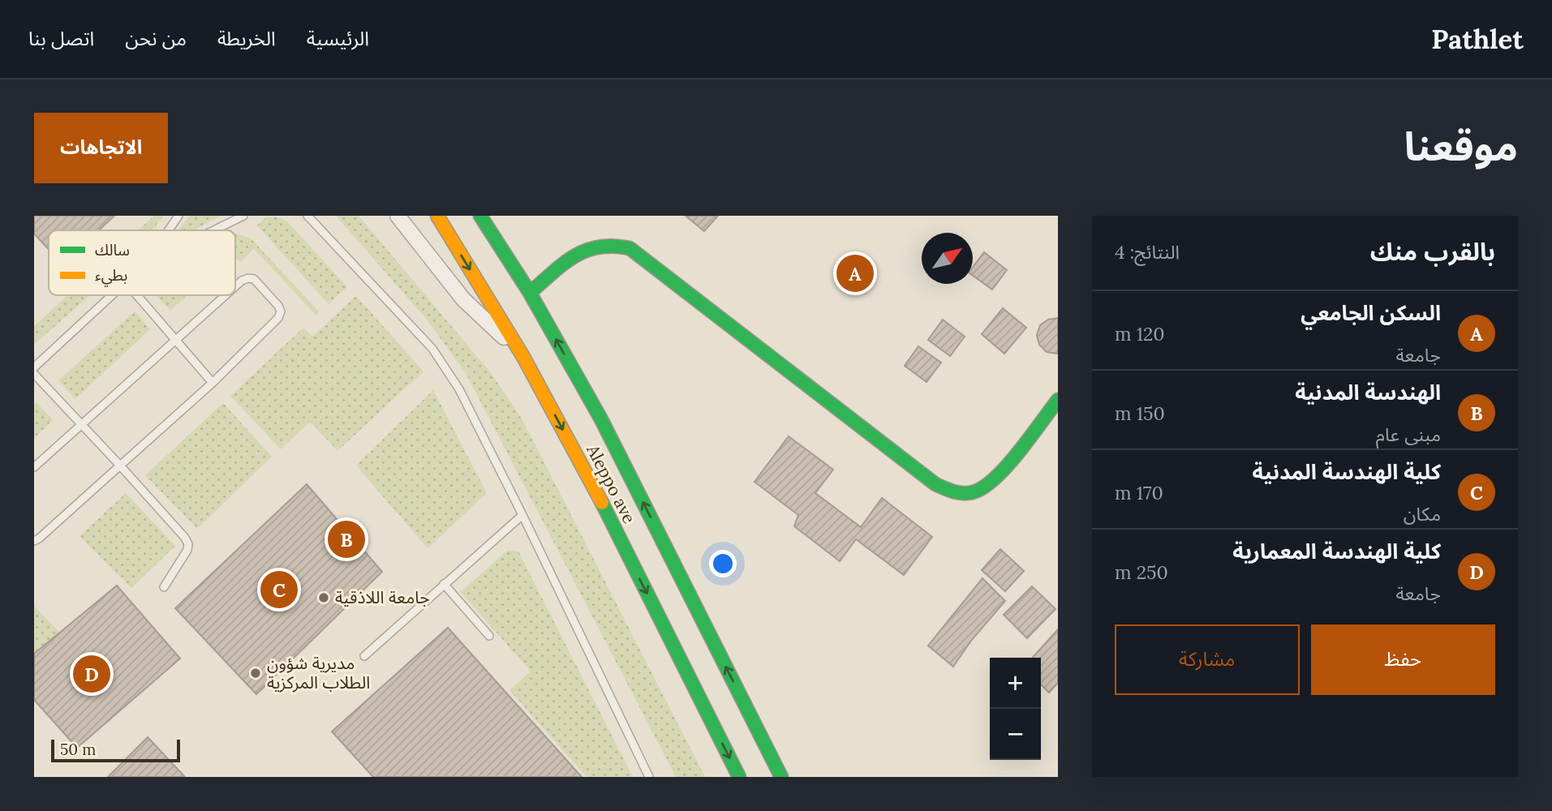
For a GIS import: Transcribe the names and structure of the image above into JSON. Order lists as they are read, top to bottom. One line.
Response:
{"streets":{"main road":["Aleppo ave"]},"places":["جامعة اللاذقية","مديرية شؤون الطلاب المركزية"],"legend":["سالك","بطيء"],"scale_bar":"50 m","north":"top right","page":{"header":"Pathlet","nav":["الرئيسية","الخريطة","من نحن","اتصل بنا"],"title":"موقعنا","buttons":["الاتجاهات",["حفظ","مشاركة"]],"heading":["بالقرب منك","النتائج: 4"],"pins":["A","B","C","D"],"list":[{"mark":"A","name":"السكن الجامعي","note":"جامعة","value":"120 m"},{"mark":"B","name":"الهندسة المدنية","note":"مبنى عام","value":"150 m"},{"mark":"C","name":"كلية الهندسة المدنية","note":"مكان","value":"170 m"},{"mark":"D","name":"كلية الهندسة المعمارية","note":"جامعة","value":"250 m"}],"map_buttons":["+","−"],"scale":"50 m"}}
